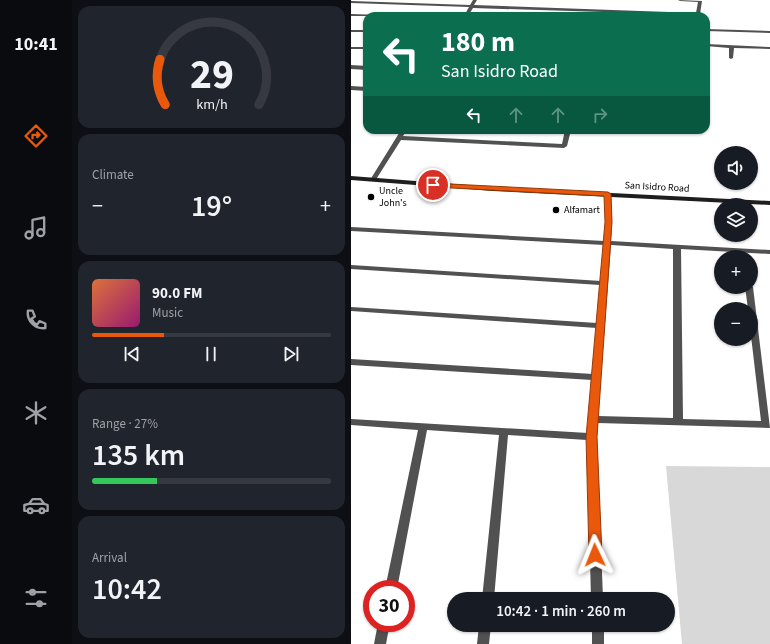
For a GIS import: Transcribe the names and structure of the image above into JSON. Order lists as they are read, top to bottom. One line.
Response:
{"streets":{"street":["San Isidro Road"]},"places":["Uncle John's","Alfamart"],"page":{"tabs":"10:41","turn":["180 m","San Isidro Road"],"tile":["Climate",["Range · 27%","135 km"],["Arrival","10:42"]],"map_buttons":["+","−"],"heat":["−","19°","+"],"song":["90.0 FM","Music"],"limit":"30","trip":"10:42 · 1 min · 260 m","gauge":["29","km/h"]}}
